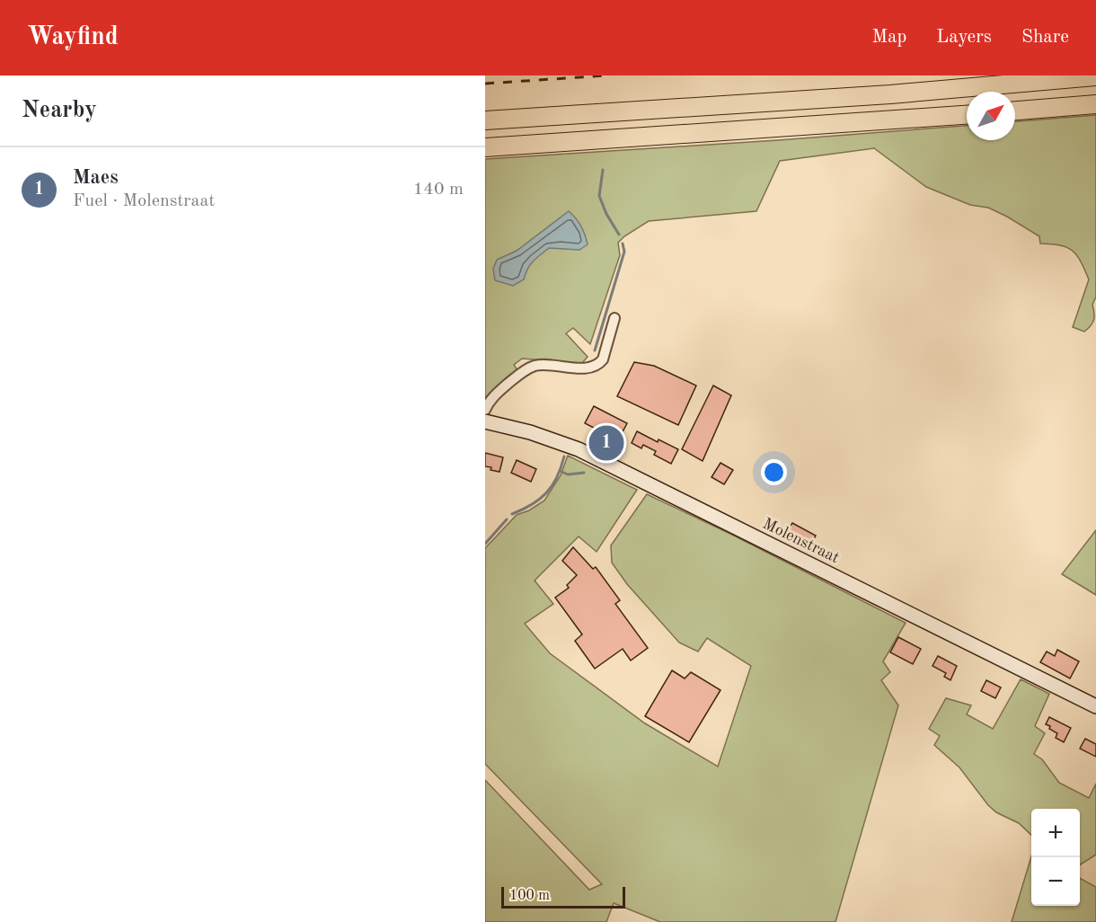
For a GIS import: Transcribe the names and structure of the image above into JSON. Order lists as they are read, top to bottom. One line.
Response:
{"streets":{"main road":["Molenstraat"]},"scale_bar":"100 m","north":"top right","page":{"header":"Wayfind","nav":["Map","Layers","Share"],"heading":"Nearby","list":[{"mark":"1","name":"Maes","note":"Fuel · Molenstraat","value":"140 m"}],"pins":"1","map_buttons":["+","−"],"scale":"100 m"}}
